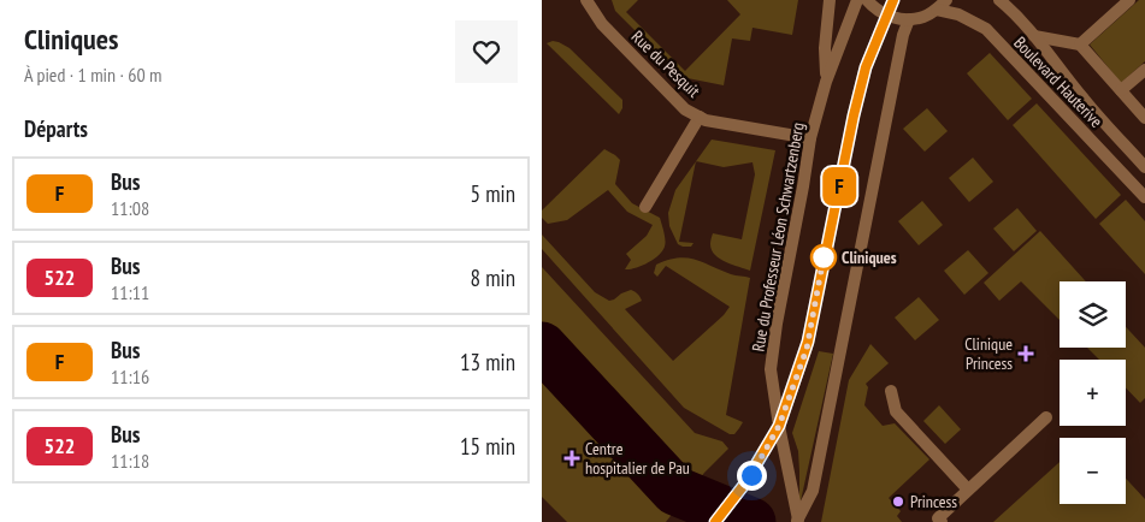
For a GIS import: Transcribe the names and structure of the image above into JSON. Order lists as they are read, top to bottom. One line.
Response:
{"streets":{"street":["Rue du Pesquit","Boulevard Hauterive","Rue du Professeur Léon Schwartzenberg"]},"crossings":[["Rue du Pesquit","Rue du Professeur Léon Schwartzenberg"]],"places":{"other":["Cliniques","Princess"],"health":["Clinique Princess","Centre hospitalier de Pau"]},"lines":["bus line F"],"page":{"heading":[["Cliniques","À pied · 1 min · 60 m"],"Départs"],"on_map":"F","list":[{"mark":"F","name":"Bus","note":"11:08","value":"5 min"},{"mark":"522","name":"Bus","note":"11:11","value":"8 min"},{"mark":"F","name":"Bus","note":"11:16","value":"13 min"},{"mark":"522","name":"Bus","note":"11:18","value":"15 min"}],"map_buttons":["+","−"]}}
